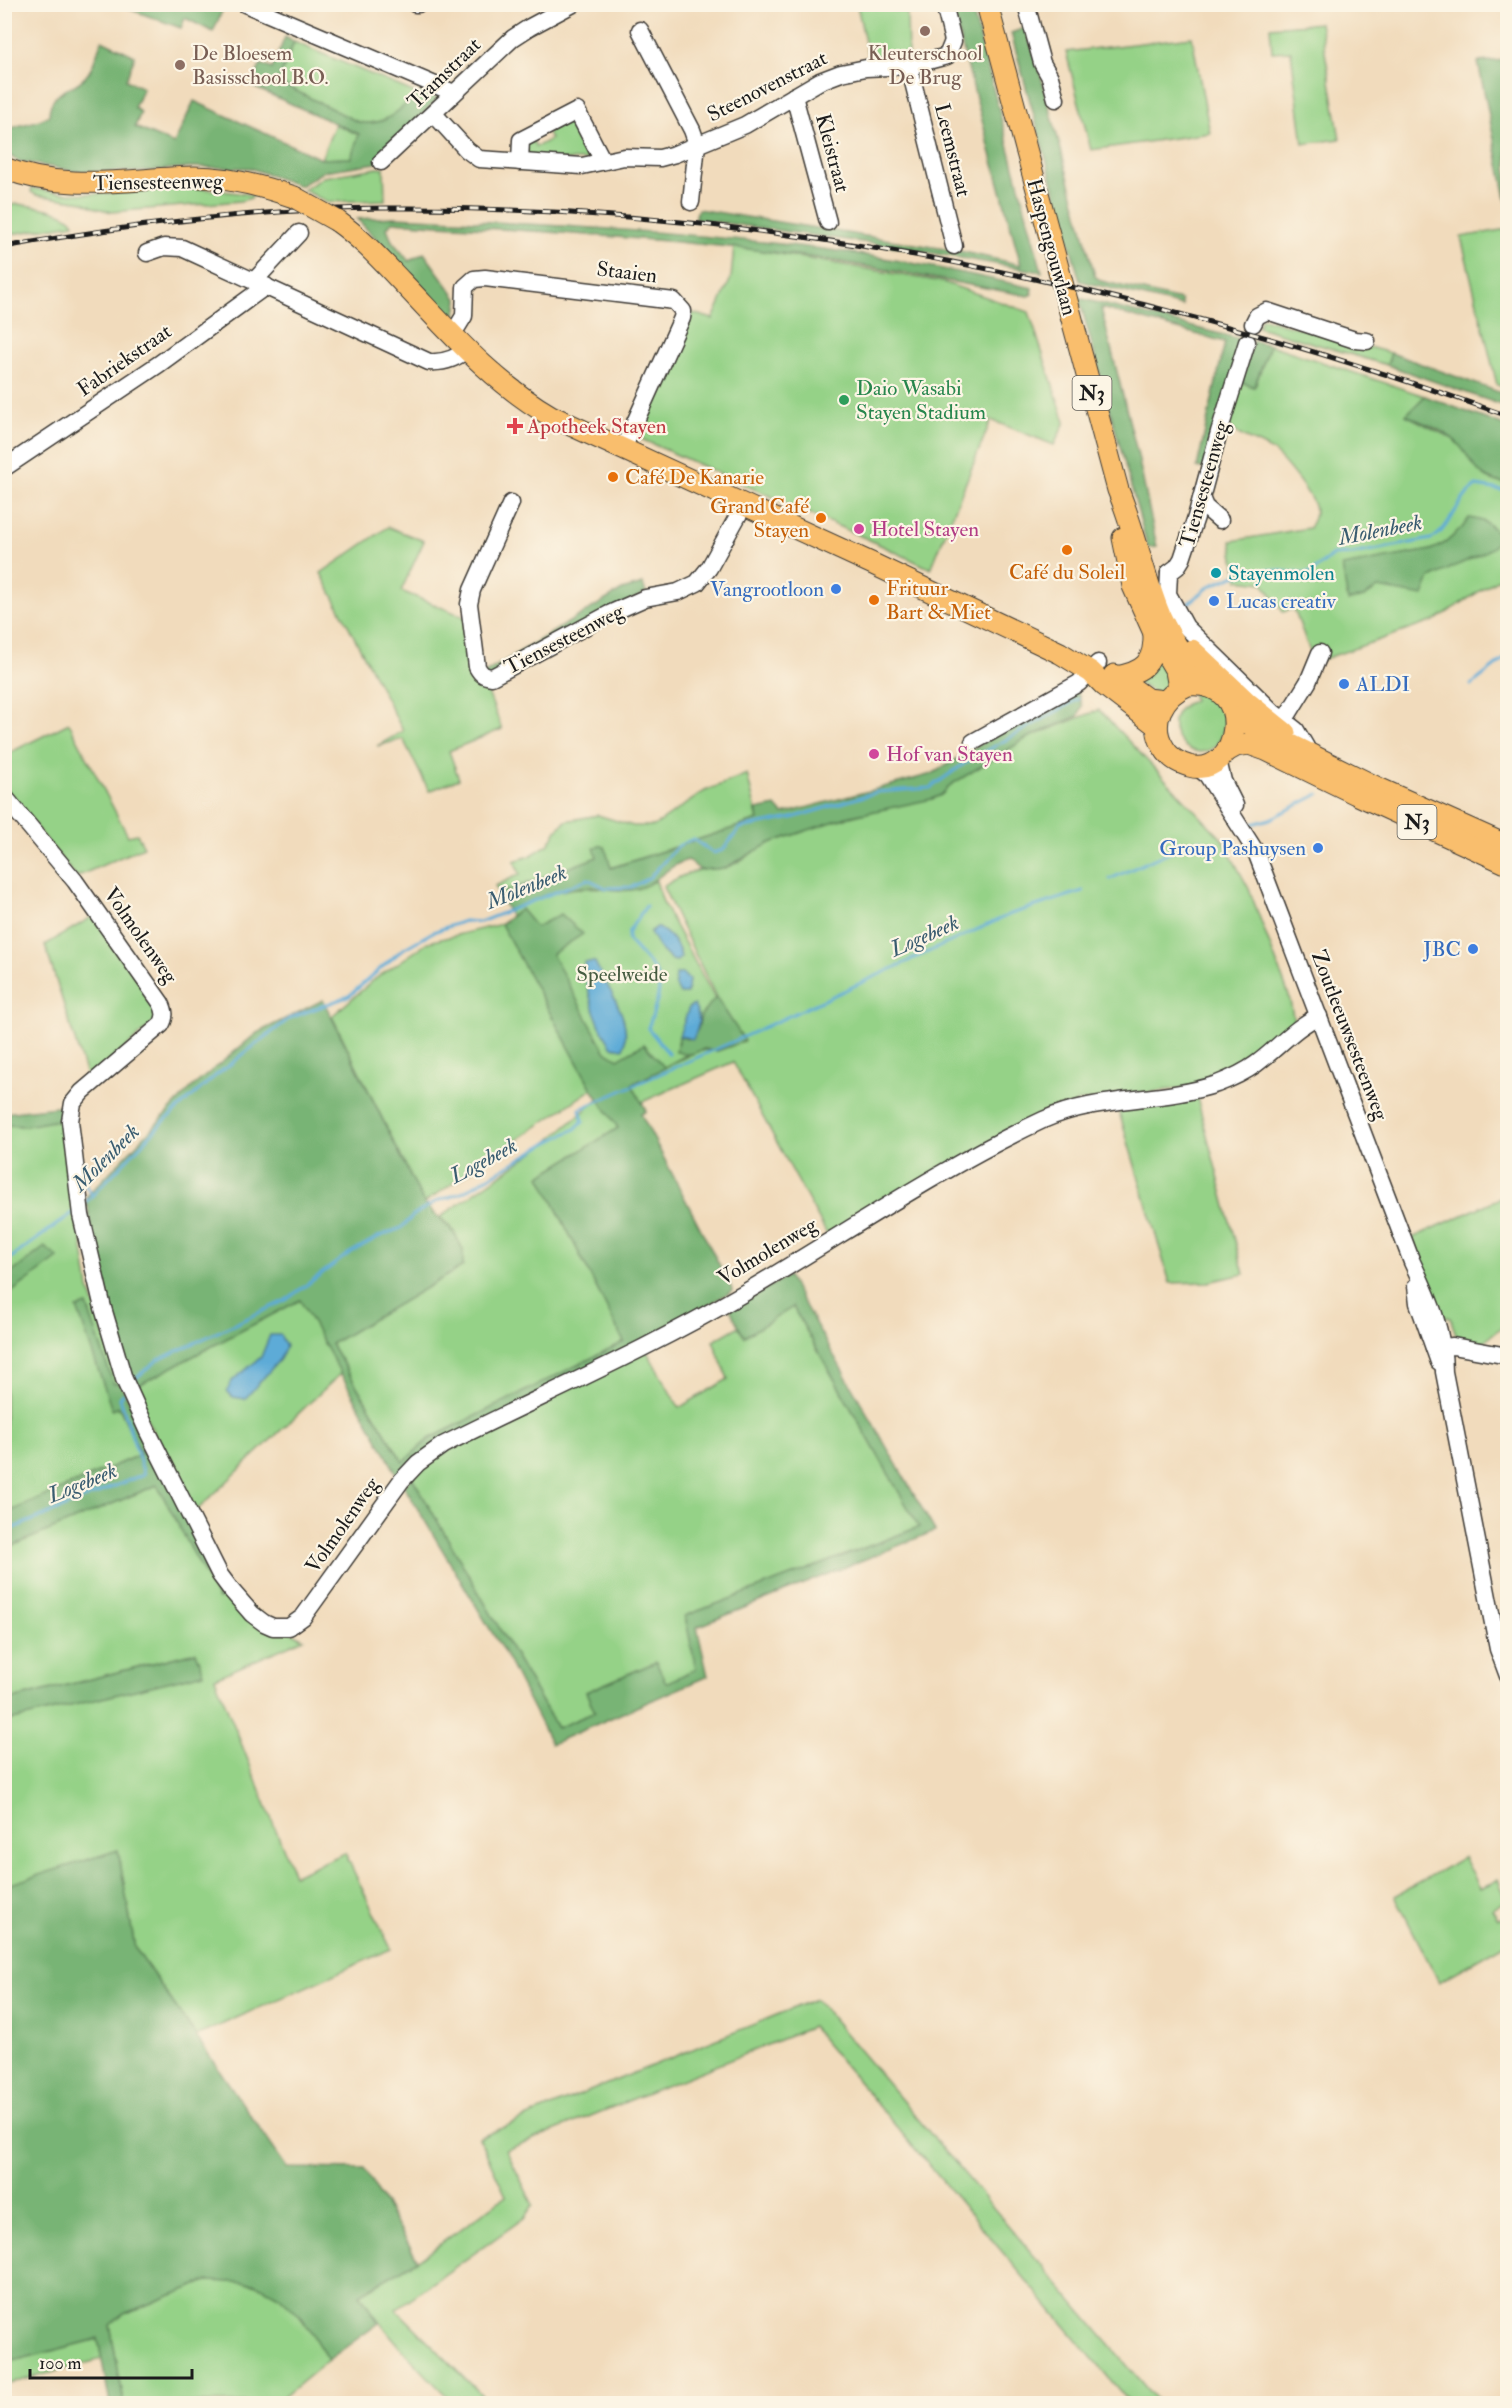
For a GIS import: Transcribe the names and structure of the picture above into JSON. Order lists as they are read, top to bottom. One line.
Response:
{"streets":{"main road":["Tiensesteenweg","Haspengouwlaan","N3"],"street":["Tramstraat","Steenovenstraat","Leemstraat","Kleistraat","Staaien","Fabriekstraat","Volmolenweg","Zoutleeuwsesteenweg"]},"crossings":[["Tramstraat","Steenovenstraat"],["Steenovenstraat","Leemstraat"],["Steenovenstraat","Kleistraat"],["Tiensesteenweg","Haspengouwlaan"],["Tiensesteenweg","Staaien"],["Tiensesteenweg","N3"],["Tiensesteenweg","Zoutleeuwsesteenweg"],["Haspengouwlaan","N3"],["Haspengouwlaan","Zoutleeuwsesteenweg"],["N3","Zoutleeuwsesteenweg"],["Volmolenweg","Zoutleeuwsesteenweg"]],"water":["Molenbeek","Logebeek"],"parks":["Speelweide"],"places":{"other":["Kleuterschool De Brug","De Bloesem Basisschool B.O.","Daio Wasabi Stayen Stadium","Café De Kanarie","Grand Café Stayen","Hotel Stayen","Café du Soleil","Stayenmolen","Vangrootloon","Frituur Bart & Miet","Lucas creativ","ALDI","Hof van Stayen","Group Pashuysen","JBC"],"health":["Apotheek Stayen"]},"scale_bar":"100 m"}
